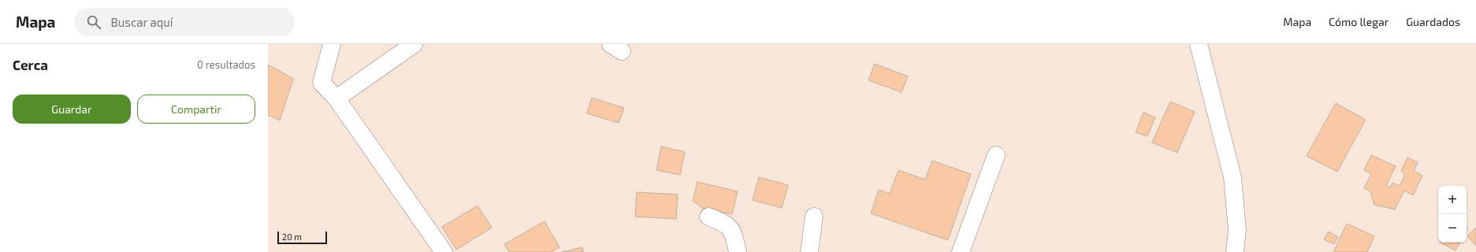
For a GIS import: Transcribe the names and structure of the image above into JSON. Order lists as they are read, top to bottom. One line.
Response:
{"scale_bar":"20 m","page":{"header":"Mapa","search":"Buscar aquí","nav":["Mapa","Cómo llegar","Guardados"],"heading":["Cerca","0 resultados"],"buttons":["Guardar","Compartir"],"map_buttons":["+","−"],"scale":"20 m"}}
